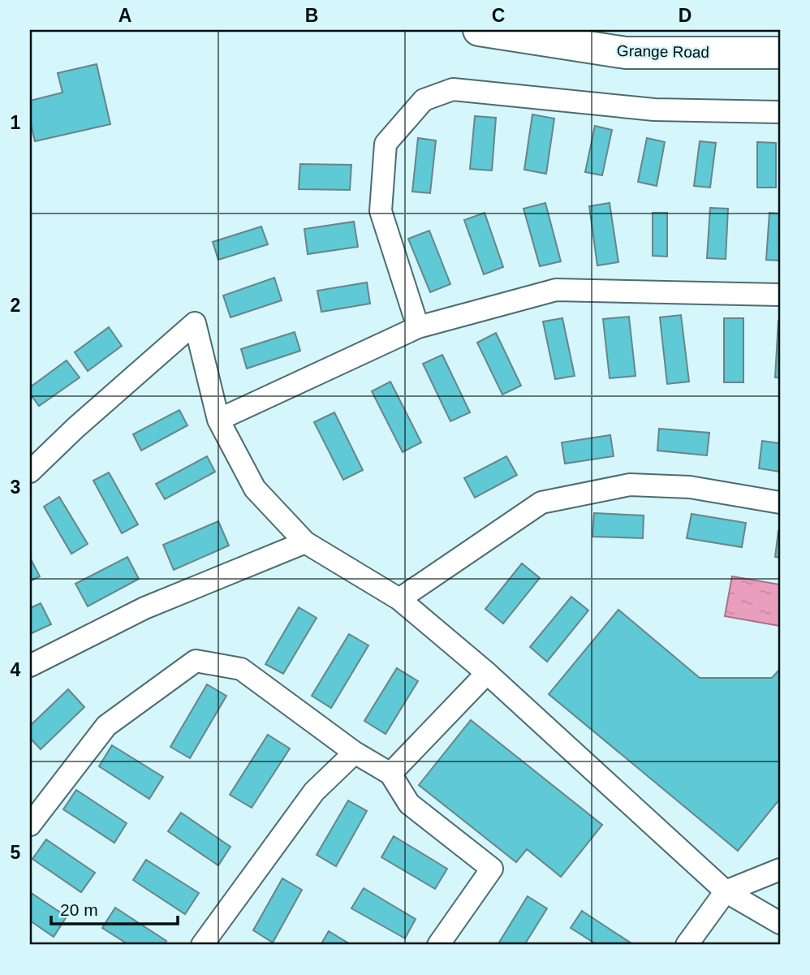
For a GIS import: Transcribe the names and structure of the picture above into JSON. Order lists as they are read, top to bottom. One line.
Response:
{"streets":{"street":["Grange Road"]},"scale_bar":"20 m","grid":{"columns":["A","B","C","D"],"rows":["1","2","3","4","5"]}}
